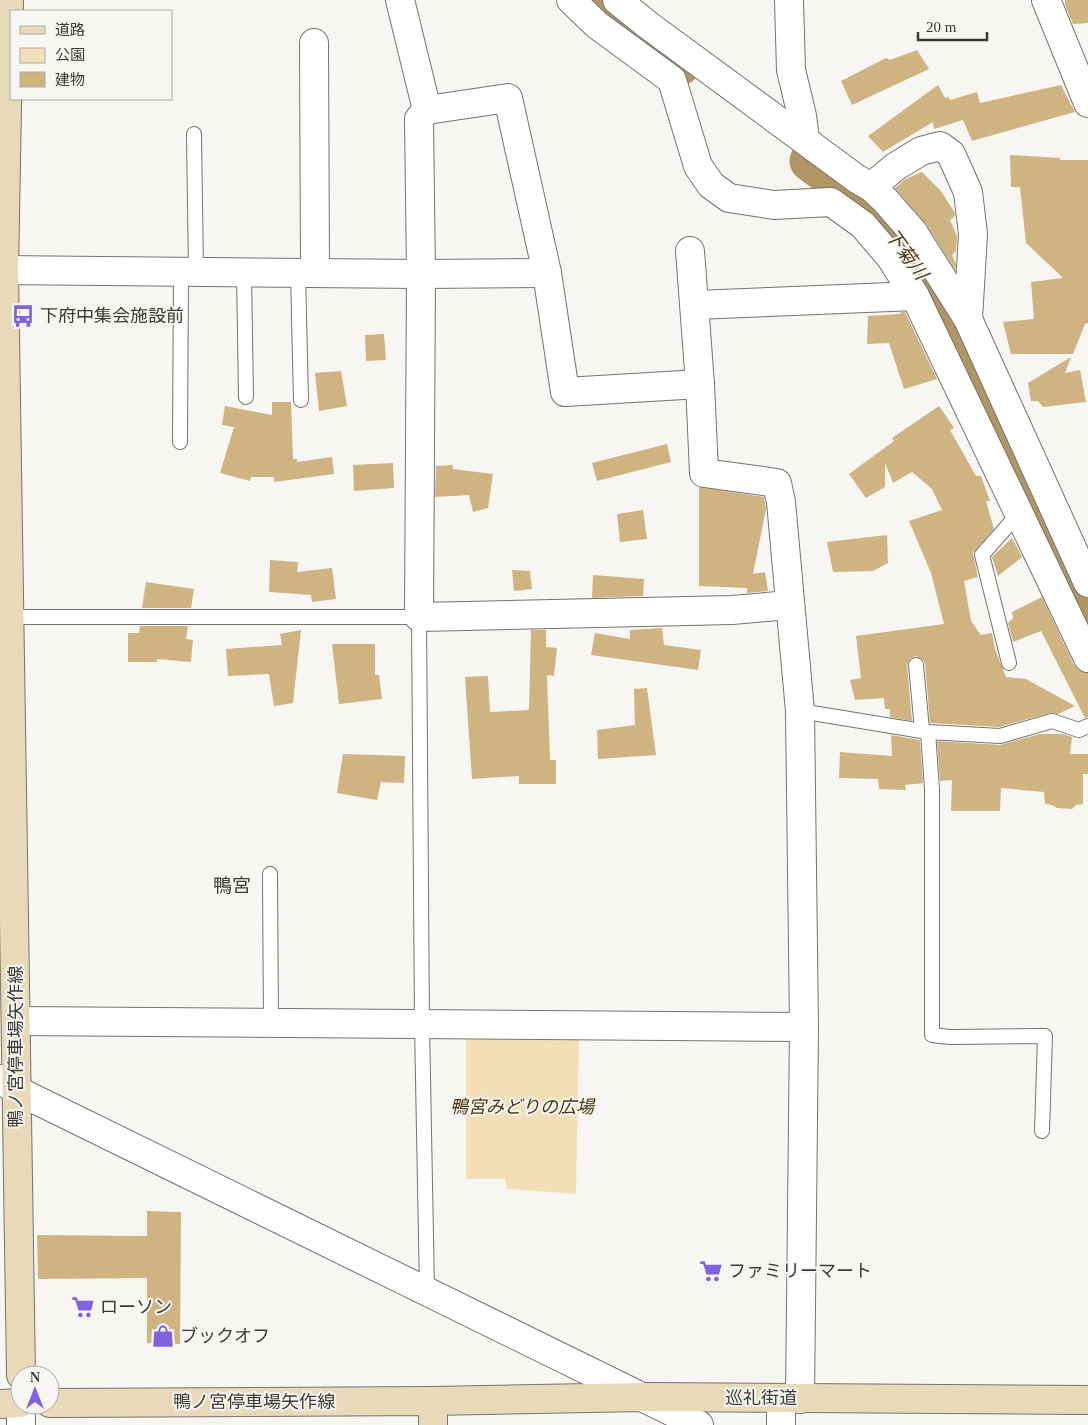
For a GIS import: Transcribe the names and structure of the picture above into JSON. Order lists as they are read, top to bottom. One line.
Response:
{"streets":{"main road":["鴨ノ宮停車場矢作線","巡礼街道"]},"crossings":[["鴨ノ宮停車場矢作線","巡礼街道"]],"districts":["鴨宮"],"water":["下菊川"],"parks":["鴨宮みどりの広場"],"places":{"bus stop":["下府中集会施設前"],"supermarket":["ファミリーマート","ローソン"],"shop":["ブックオフ"]},"legend":["道路","公園","建物"],"scale_bar":"20 m","north":"top"}
